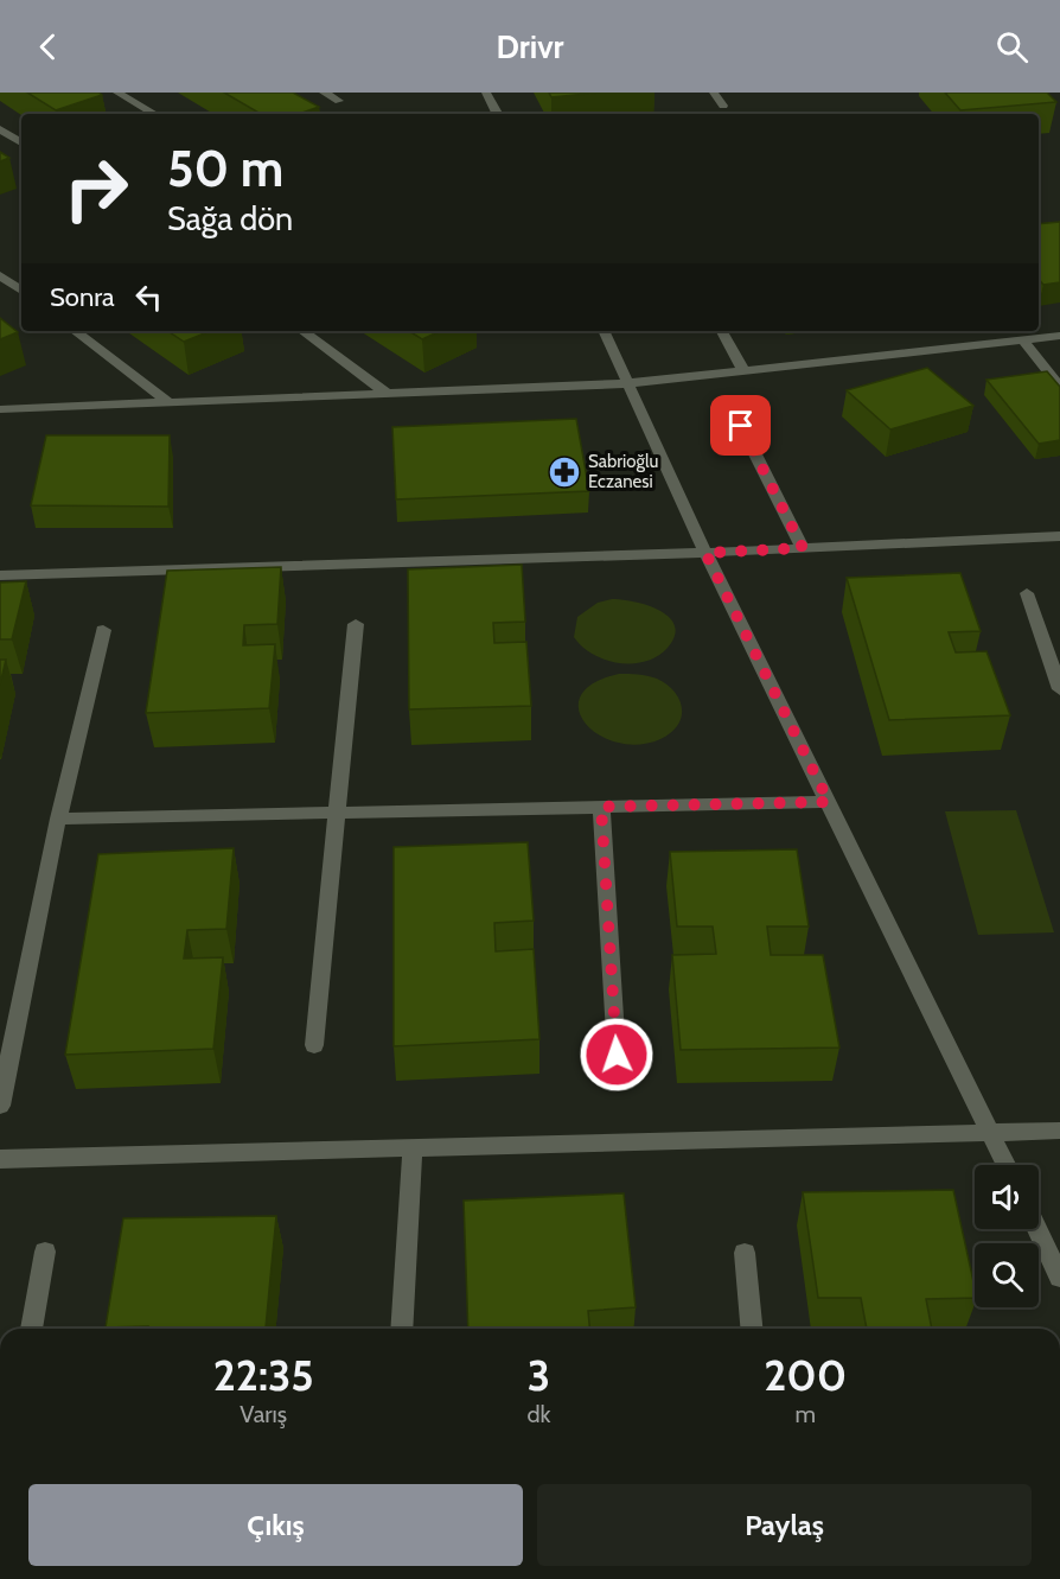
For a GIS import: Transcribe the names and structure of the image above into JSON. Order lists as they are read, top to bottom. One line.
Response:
{"places":{"pharmacy":["Sabrioğlu Eczanesi"]},"page":{"header":"Drivr","turn":["50 m","Sağa dön"],"then":"Sonra","eta":["22:35","Varış","3","dk","200","m"],"buttons":["Çıkış","Paylaş"]}}
